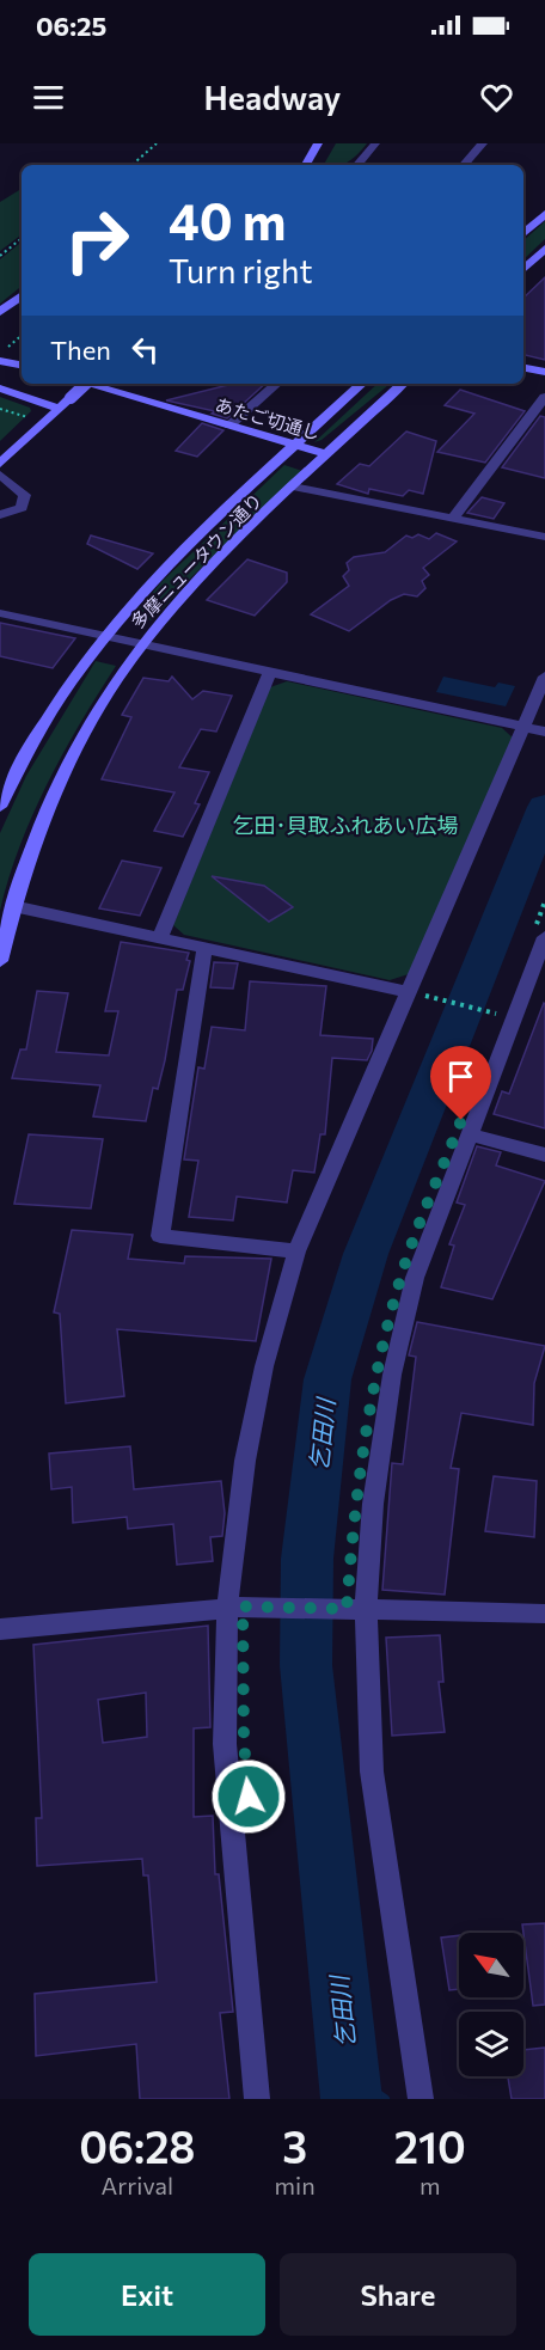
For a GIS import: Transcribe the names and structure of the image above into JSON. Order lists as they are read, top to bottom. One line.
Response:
{"streets":{"main road":["あたご切通し","多摩ニュータウン通り"]},"crossings":[["あたご切通し","多摩ニュータウン通り"]],"water":["乞田川"],"parks":["乞田･貝取ふれあい広場"],"north":"top left","page":{"status":"06:25","header":"Headway","turn":["40 m","Turn right"],"then":"Then","eta":["06:28","Arrival","3","min","210","m"],"buttons":["Exit","Share"]}}
